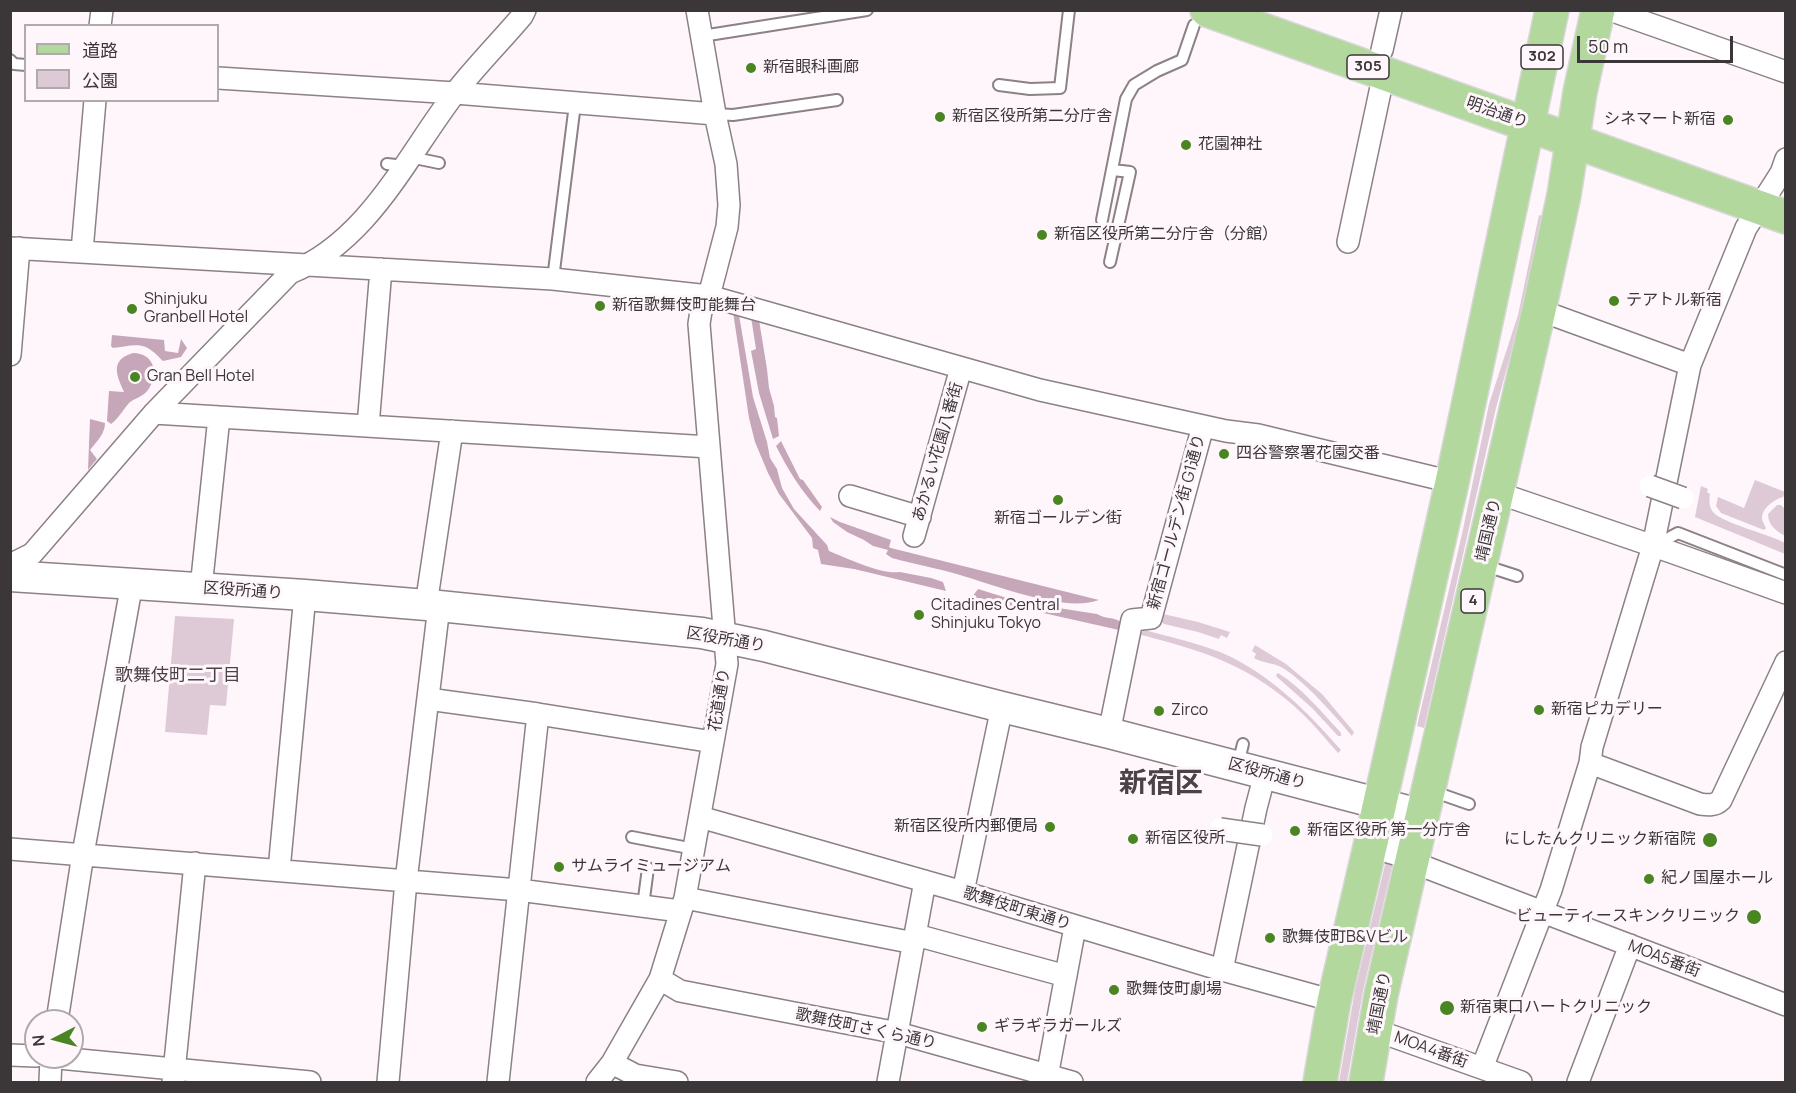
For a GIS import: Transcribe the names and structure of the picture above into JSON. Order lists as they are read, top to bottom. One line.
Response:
{"streets":{"main road":["302","305","明治通り","靖国通り","4"],"street":["あかるい花園八番街","新宿ゴールデン街 G1通り","区役所通り","花道通り","歌舞伎町東通り","MOA5番街","歌舞伎町さくら通り","MOA4番街"]},"crossings":[["302","明治通り"],["明治通り","靖国通り"],["新宿ゴールデン街 G1通り","区役所通り"],["靖国通り","区役所通り"],["靖国通り","MOA5番街"],["靖国通り","MOA4番街"],["区役所通り","花道通り"],["花道通り","歌舞伎町東通り"],["花道通り","歌舞伎町さくら通り"]],"districts":["歌舞伎町二丁目","新宿区"],"places":["新宿眼科画廊","新宿区役所第二分庁舎","シネマート新宿","花園神社","新宿区役所第二分庁舎（分館）","テアトル新宿","新宿歌舞伎町能舞台","Shinjuku Granbell Hotel","Gran Bell Hotel","四谷警察署花園交番","新宿ゴールデン街","Citadines Central Shinjuku Tokyo","新宿ピカデリー","Zirco","新宿区役所内郵便局","新宿区役所 第一分庁舎","新宿区役所","にしたんクリニック新宿院","サムライミュージアム","紀ノ国屋ホール","ビューティースキンクリニック","歌舞伎町B&Vビル","歌舞伎町劇場","新宿東口ハートクリニック","ギラギラガールズ"],"legend":["道路","公園"],"scale_bar":"50 m","north":"left"}
